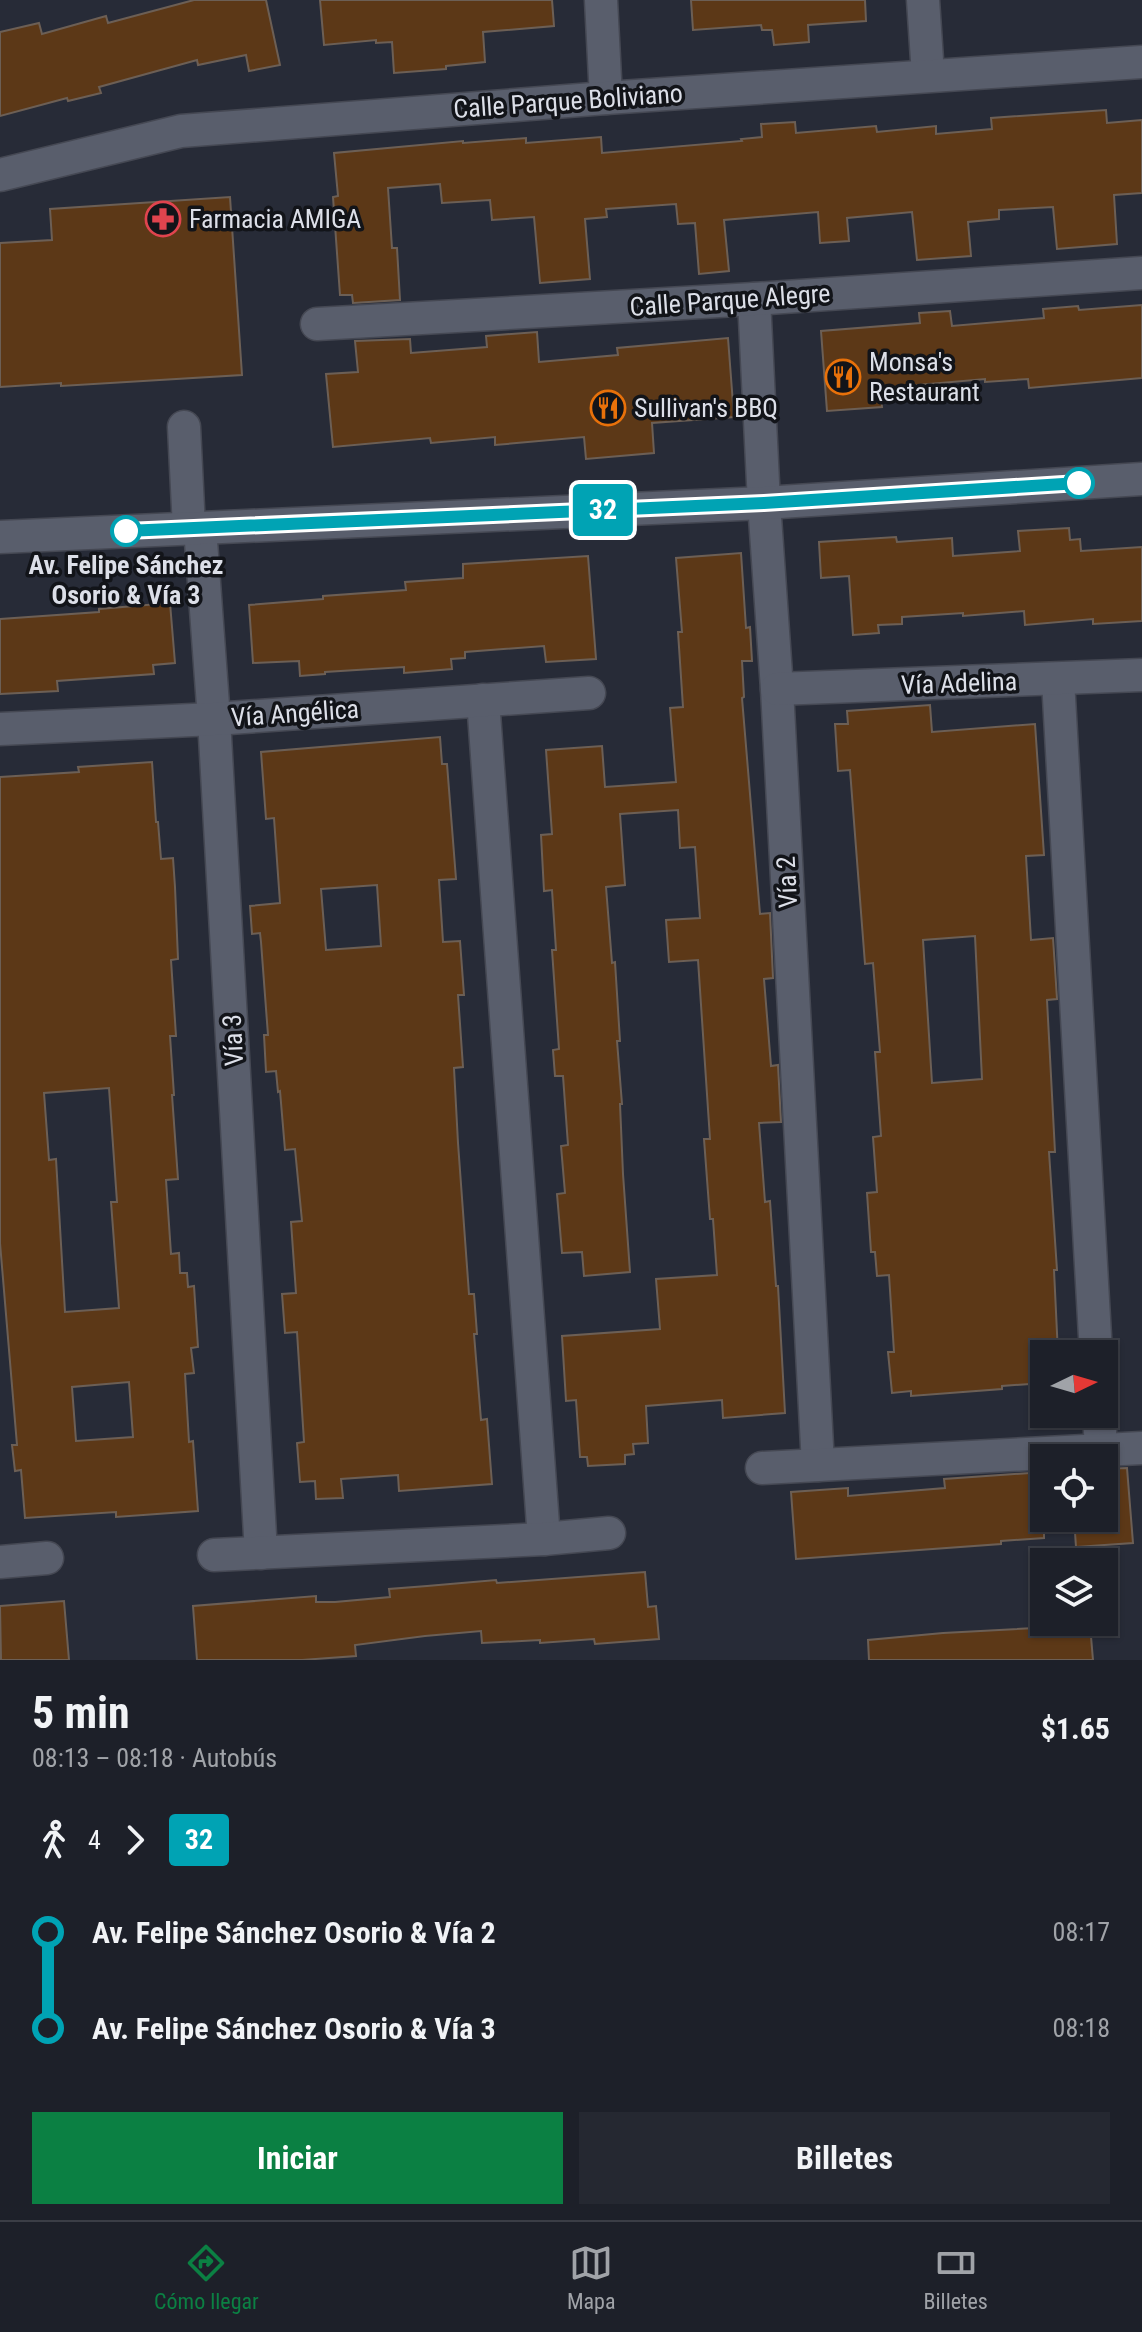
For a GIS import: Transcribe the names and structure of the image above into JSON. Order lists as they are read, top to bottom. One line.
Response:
{"streets":{"street":["Calle Parque Boliviano","Calle Parque Alegre","Vía Adelina","Vía Angélica","Vía 2","Vía 3"]},"crossings":[["Calle Parque Alegre","Vía 2"],["Vía Adelina","Vía 2"],["Vía Angélica","Vía 3"]],"places":{"pharmacy":["Farmacia AMIGA"],"restaurant":["Monsa's Restaurant","Sullivan's BBQ"],"other":["Av. Felipe Sánchez Osorio & Vía 3"]},"lines":["bus line 32"],"north":"right","page":{"on_map":"32","heading":["5 min","08:13 – 08:18 · Autobús","$1.65"],"legs":["4","32"],"list":[{"name":"Av. Felipe Sánchez Osorio & Vía 2","value":"08:17"},{"name":"Av. Felipe Sánchez Osorio & Vía 3","value":"08:18"}],"buttons":["Iniciar","Billetes"],"tabs":["Cómo llegar","Mapa","Billetes"]}}
